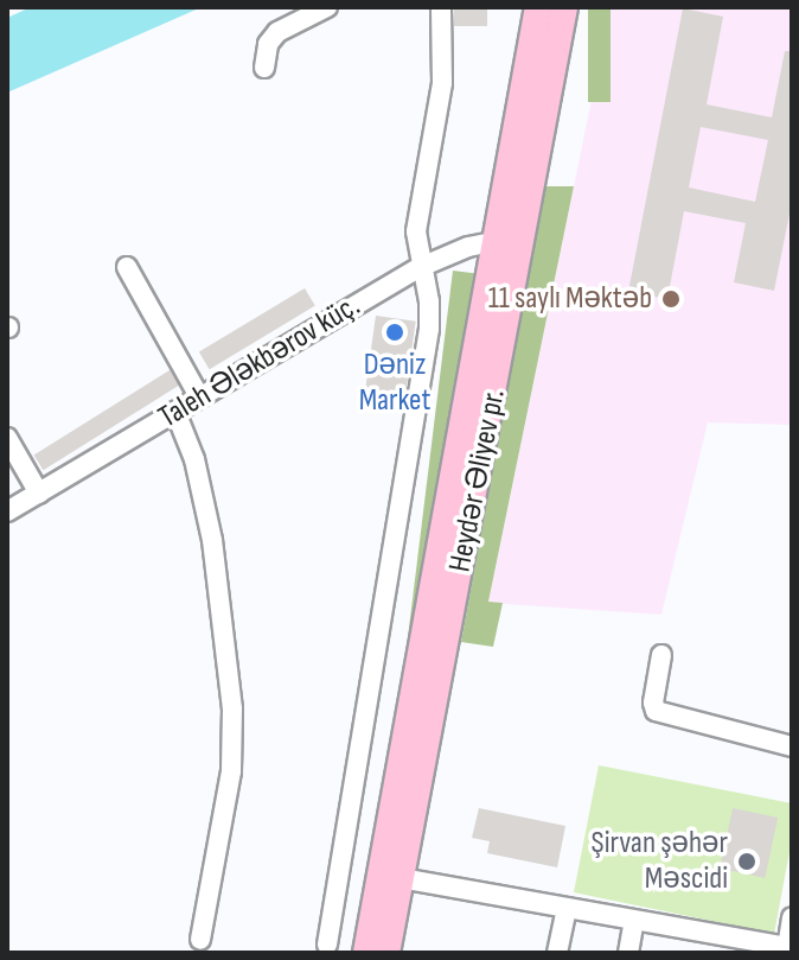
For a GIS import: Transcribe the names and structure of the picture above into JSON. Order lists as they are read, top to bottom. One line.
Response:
{"streets":{"main road":["Heydər Əliyev pr."],"street":["Taleh Ələkbərov küç."]},"crossings":[["Taleh Ələkbərov küç.","Heydər Əliyev pr."]],"places":["11 saylı Məktəb","Dəniz Market","Şirvan şəhər Məscidi"]}
